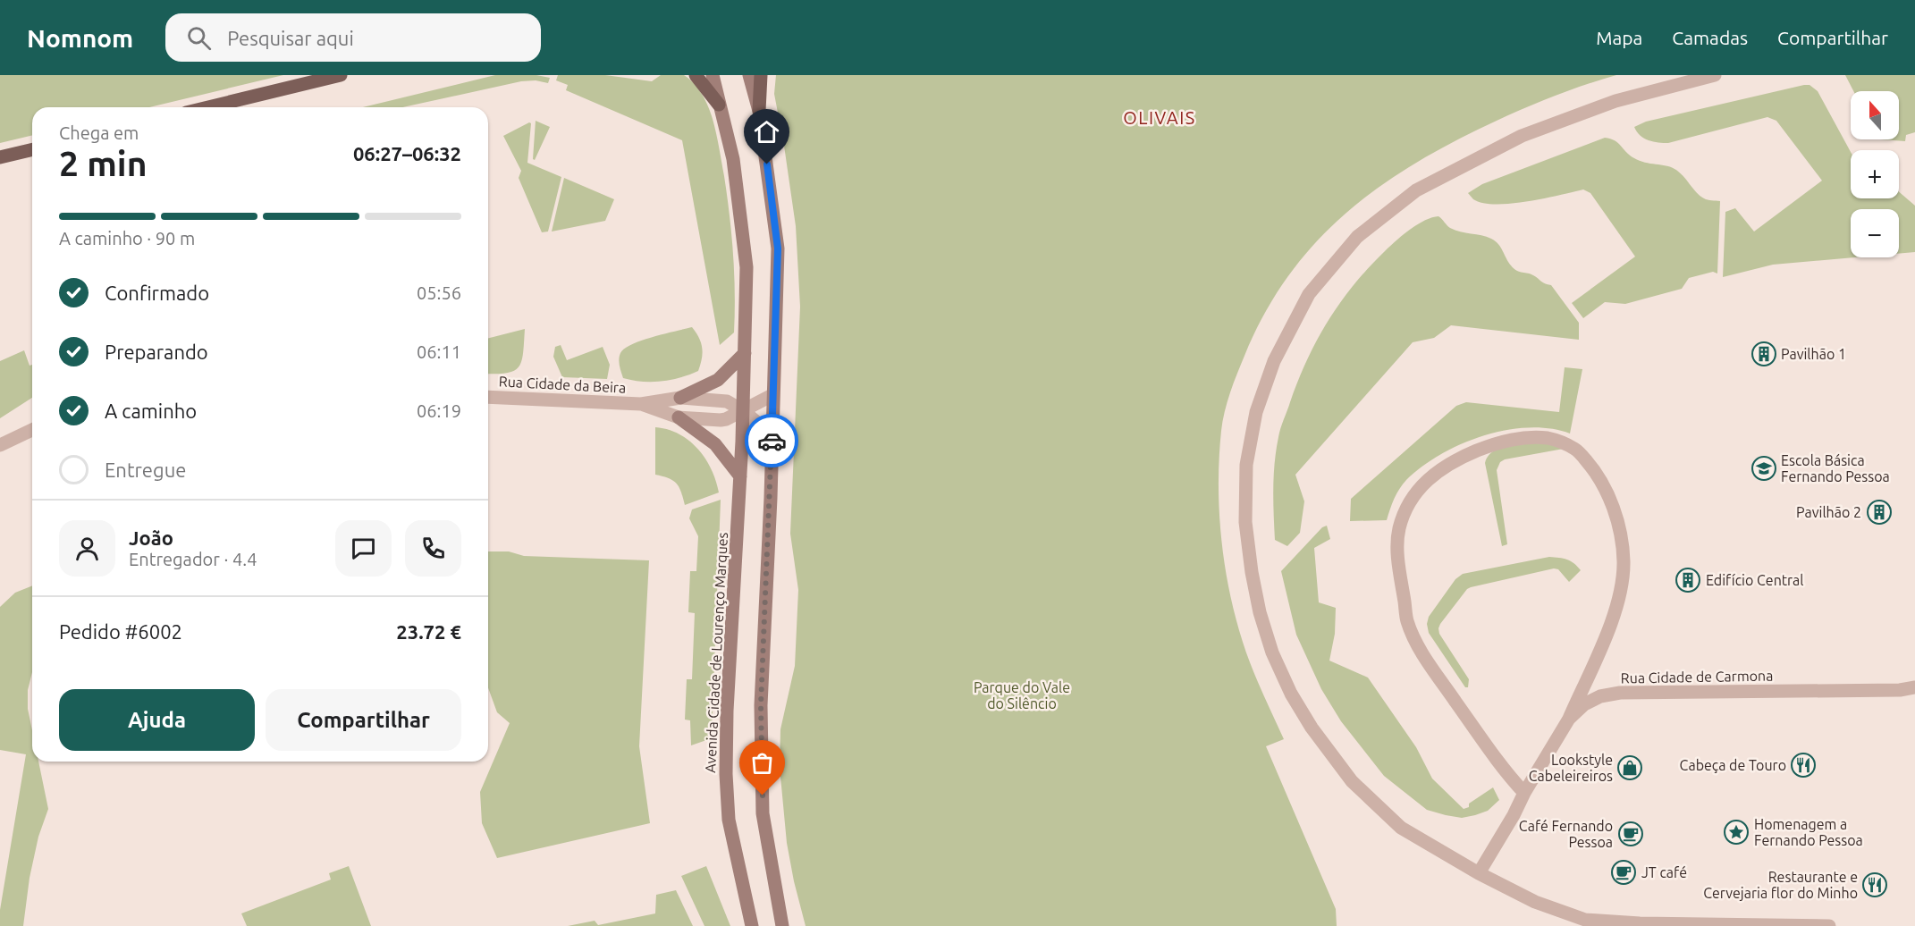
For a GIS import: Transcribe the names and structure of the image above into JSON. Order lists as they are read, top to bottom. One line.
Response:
{"streets":{"street":["Rua Cidade da Beira","Avenida Cidade de Lourenço Marques","Rua Cidade de Carmona"]},"crossings":[["Rua Cidade da Beira","Avenida Cidade de Lourenço Marques"]],"districts":["OLIVAIS"],"parks":["Parque do Vale do Silêncio"],"places":{"building":["Pavilhão 1","Pavilhão 2","Edifício Central"],"school or university":["Escola Básica Fernando Pessoa"],"restaurant":["Cabeça de Touro","Restaurante e Cervejaria flor do Minho"],"shop":["Lookstyle Cabeleireiros"],"place":["Homenagem a Fernando Pessoa"],"cafe":["Café Fernando Pessoa","JT café"]},"north":"top","page":{"header":"Nomnom","search":"Pesquisar aqui","nav":["Mapa","Camadas","Compartilhar"],"map_buttons":["+","−"],"heading":["2 min","Chega em","06:27–06:32"],"panel":["João","Entregador · 4.4","Pedido #6002","23.72 €"],"bar":"A caminho · 90 m","list":[["Confirmado","05:56"],["Preparando","06:11"],["A caminho","06:19"],"Entregue"],"buttons":["Ajuda","Compartilhar"]}}
